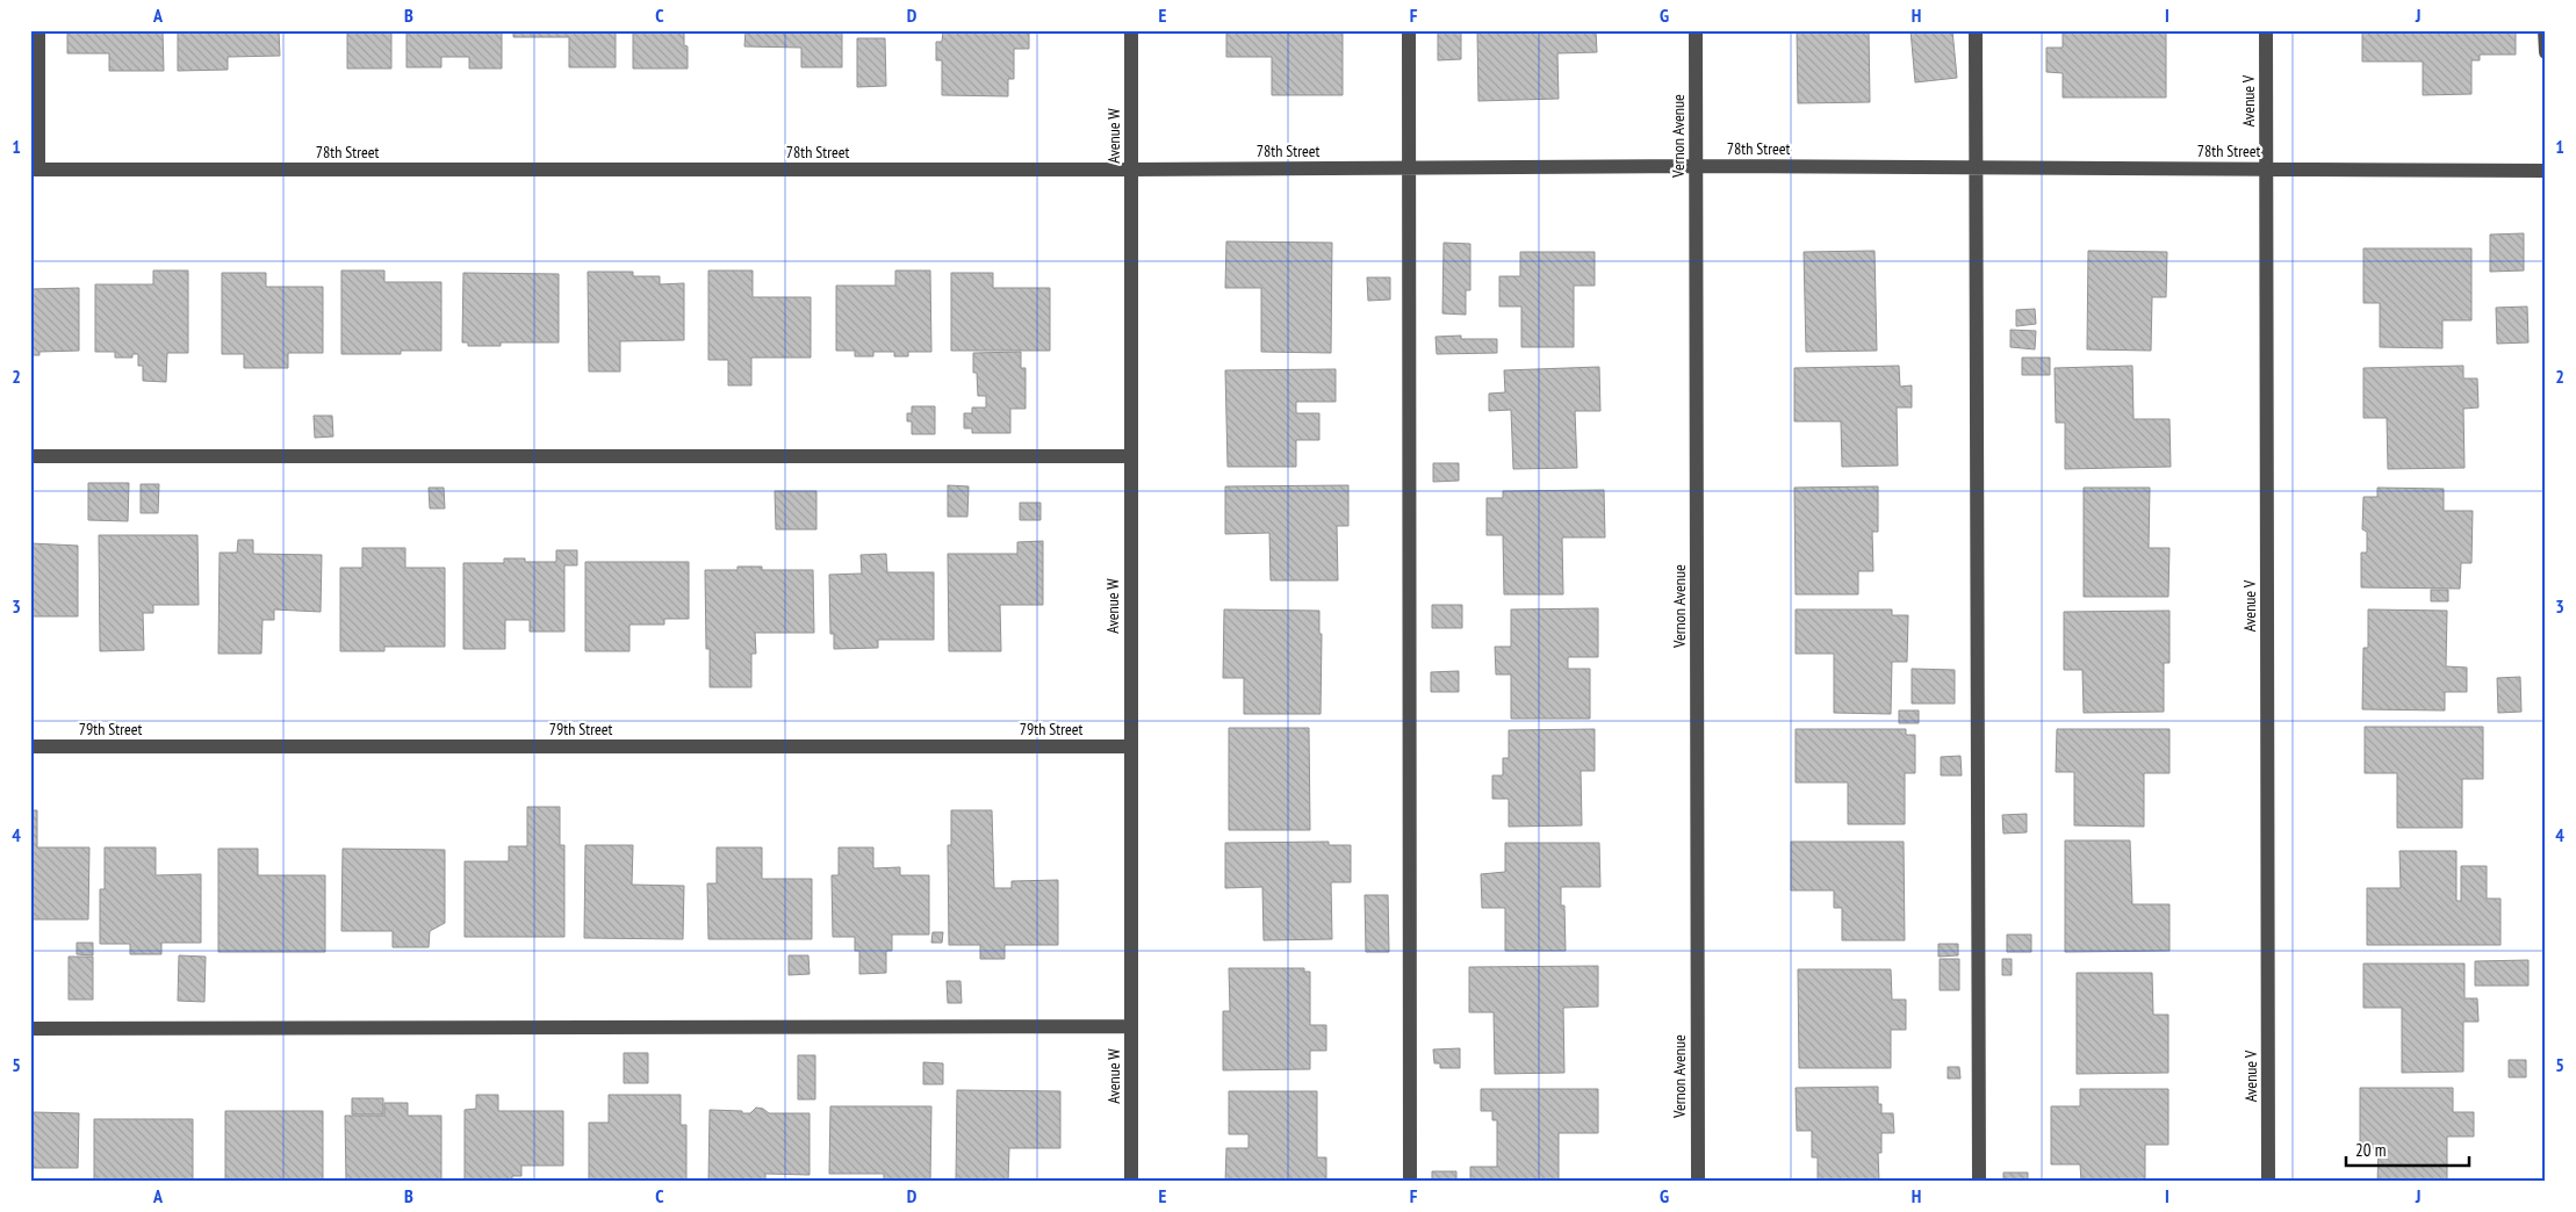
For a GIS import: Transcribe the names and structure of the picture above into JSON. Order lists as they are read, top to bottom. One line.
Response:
{"streets":{"street":["Avenue V","Avenue W","Vernon Avenue","78th Street","79th Street"]},"crossings":[["Avenue V","78th Street"],["Avenue W","78th Street"],["Avenue W","79th Street"],["Vernon Avenue","78th Street"]],"scale_bar":"20 m","grid":{"columns":["A","B","C","D","E","F","G","H","I","J"],"rows":["1","2","3","4","5"]}}
